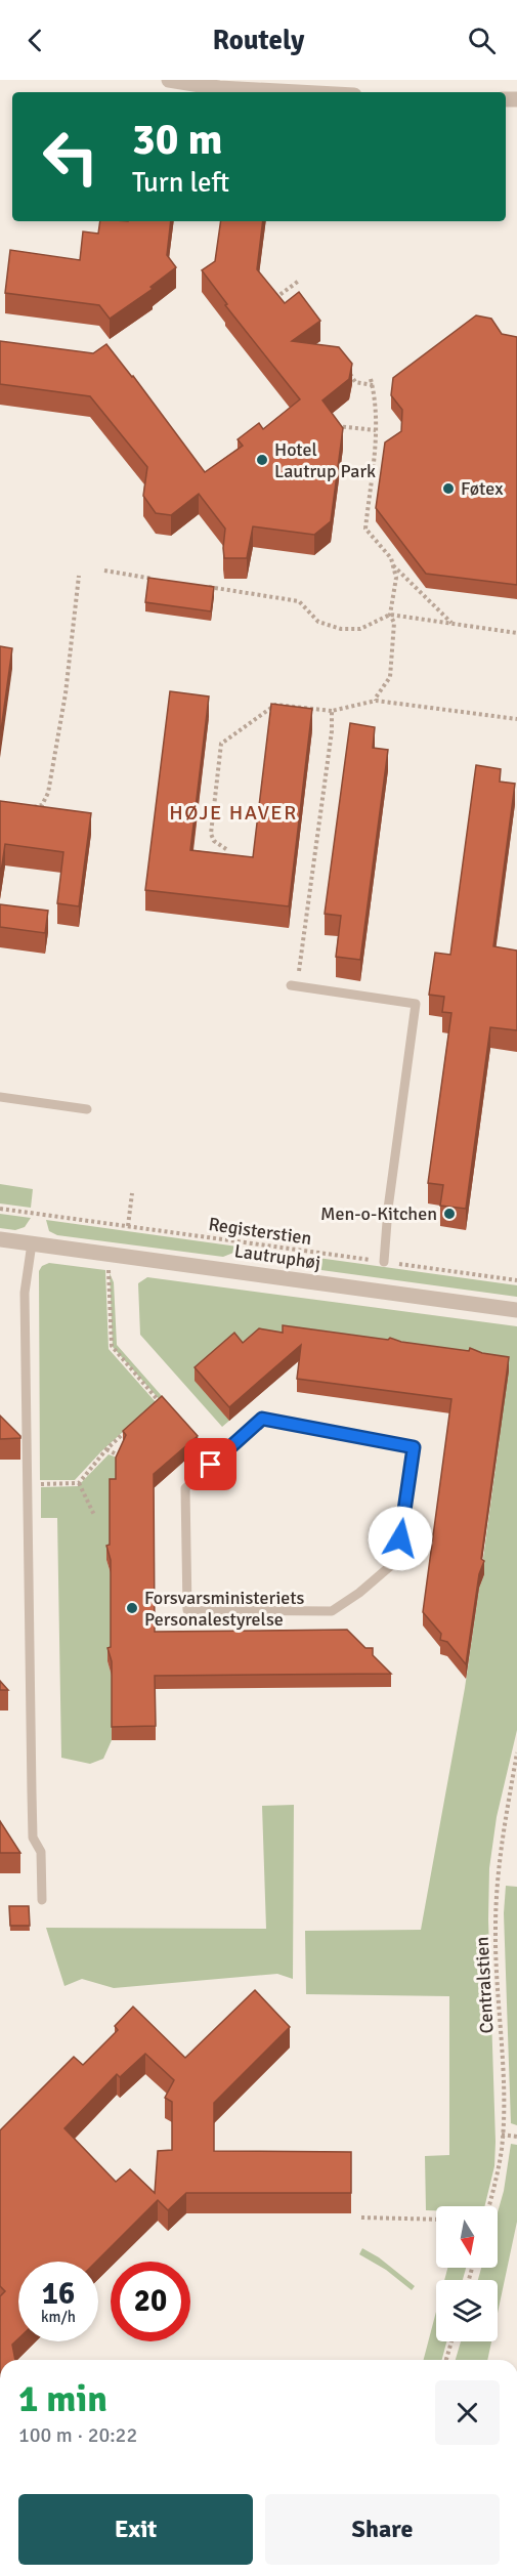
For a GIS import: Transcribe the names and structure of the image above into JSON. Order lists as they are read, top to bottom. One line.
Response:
{"streets":{"street":["Lautruphøj"],"path":["Registerstien","Centralstien"]},"districts":["HØJE HAVER"],"places":["Hotel Lautrup Park","Føtex","Men-o-Kitchen","Forsvarsministeriets Personalestyrelse"],"north":"bottom","page":{"header":"Routely","turn":["30 m","Turn left"],"speed":"16 km/h","limit":"20","heading":["1 min","100 m · 20:22"],"buttons":["Exit","Share"]}}
